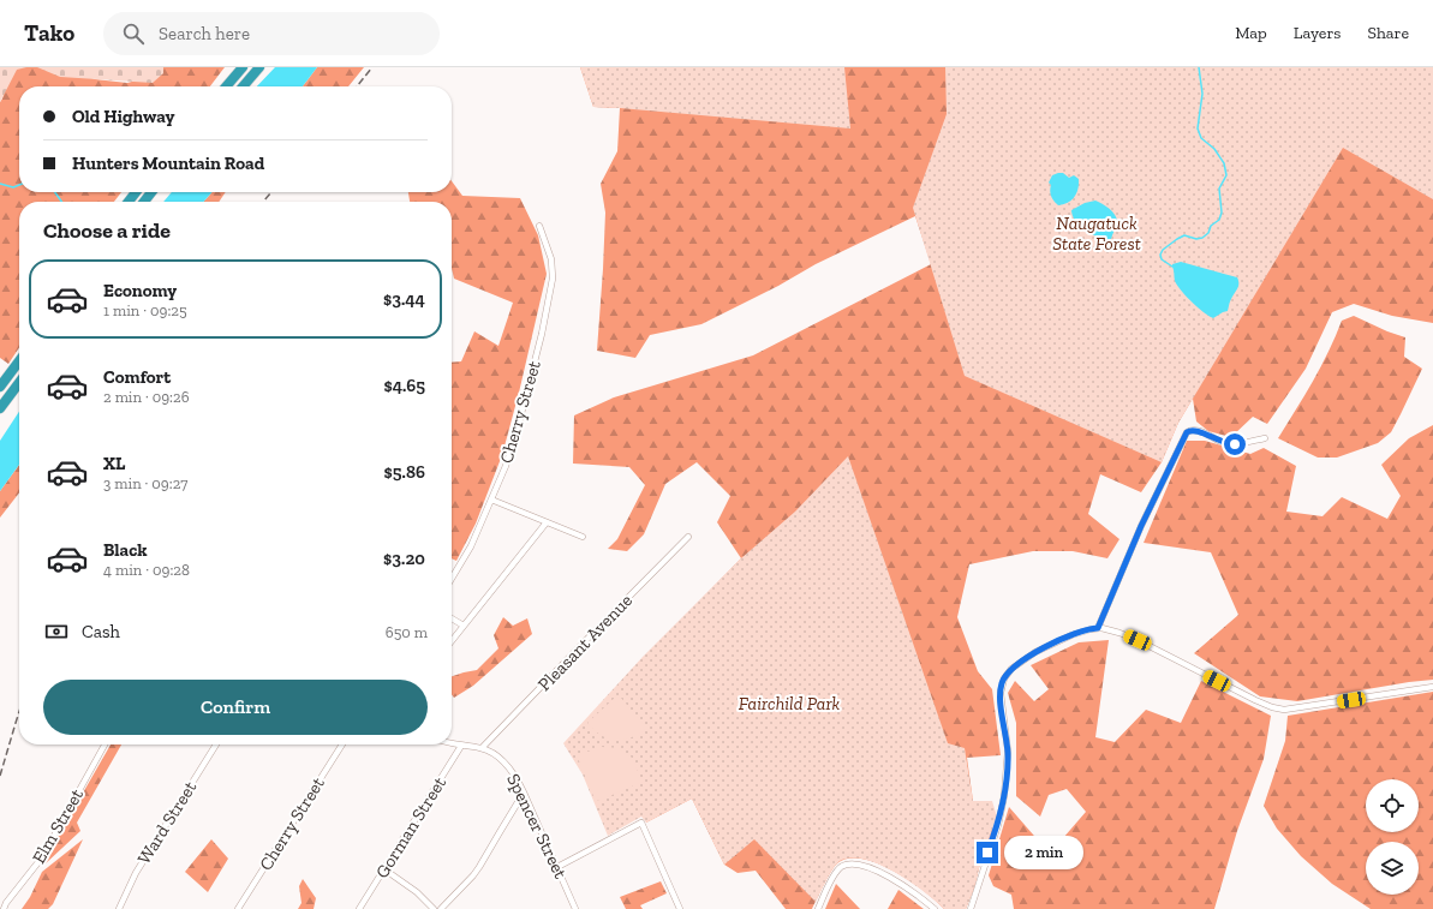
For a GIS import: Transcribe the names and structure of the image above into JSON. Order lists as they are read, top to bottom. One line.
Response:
{"streets":{"street":["Cherry Street","Pleasant Avenue","Ward Street","Elm Street","Spencer Street","Gorman Street"]},"crossings":[["Pleasant Avenue","Spencer Street"],["Spencer Street","Gorman Street"]],"parks":["Naugatuck State Forest","Fairchild Park"],"page":{"header":"Tako","search":"Search here","nav":["Map","Layers","Share"],"banner":["Old Highway","Hunters Mountain Road"],"heading":"Choose a ride","list":[{"name":"Economy","note":"1 min · 09:25","value":"$3.44"},{"name":"Comfort","note":"2 min · 09:26","value":"$4.65"},{"name":"XL","note":"3 min · 09:27","value":"$5.86"},{"name":"Black","note":"4 min · 09:28","value":"$3.20"}],"pay":["Cash","650 m"],"buttons":"Confirm","bubble":"2 min"}}
